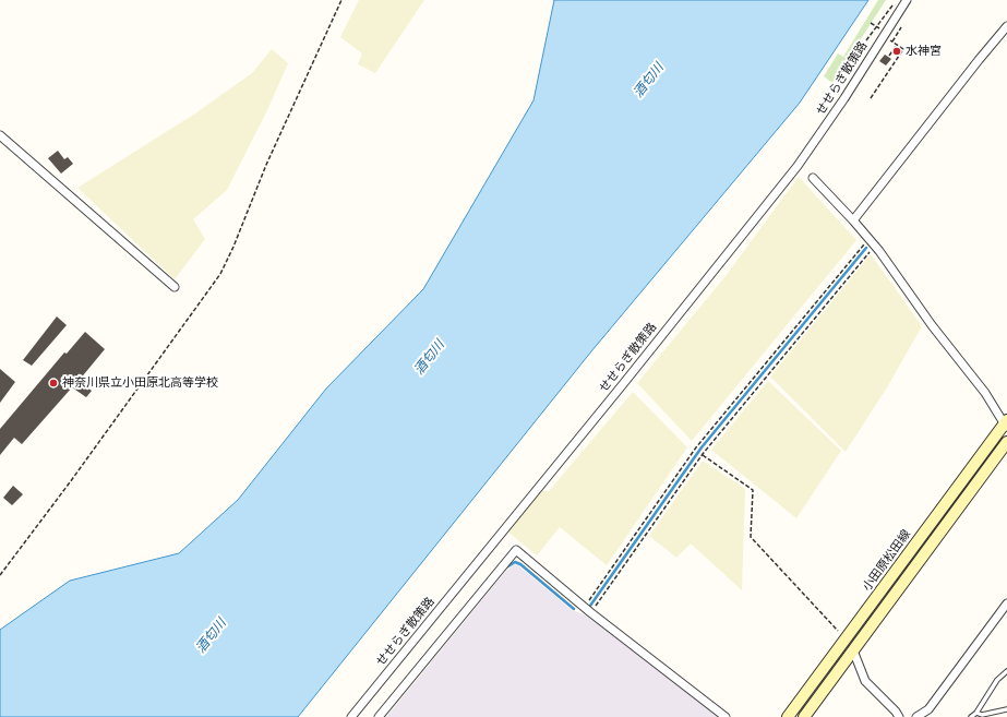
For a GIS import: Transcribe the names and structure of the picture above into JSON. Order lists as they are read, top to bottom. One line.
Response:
{"streets":{"main road":["小田原松田線"],"street":["せせらぎ散策路"]},"water":["酒匂川"],"places":["水神宮","神奈川県立小田原北高等学校"]}
